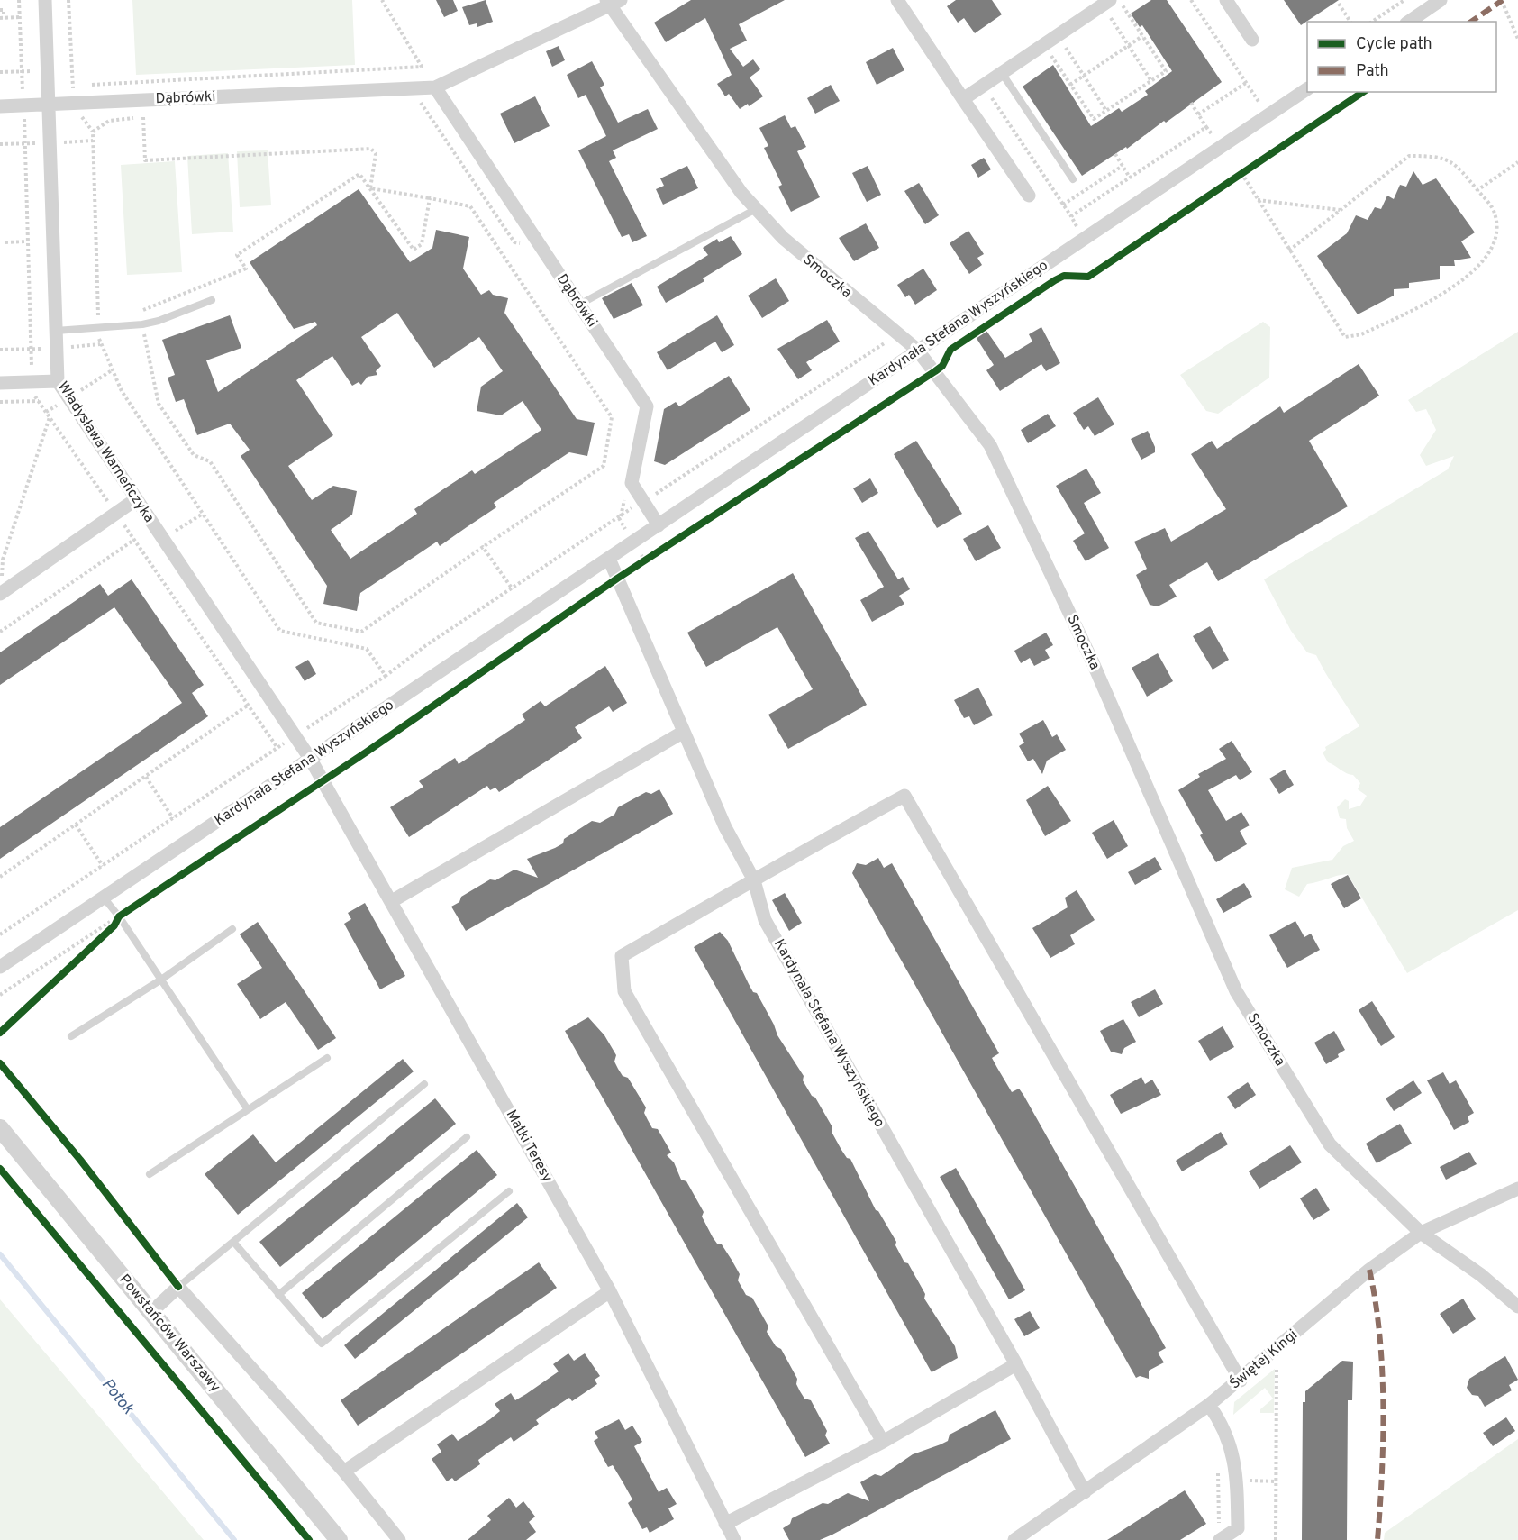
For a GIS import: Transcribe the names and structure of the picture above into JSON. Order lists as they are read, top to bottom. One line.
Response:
{"streets":{"street":["Dąbrówki","Smoczka","Kardynała Stefana Wyszyńskiego","Władysława Warneńczyka","Matki Teresy","Powstańców Warszawy","Świętej Kingi"]},"crossings":[["Dąbrówki","Smoczka"],["Dąbrówki","Kardynała Stefana Wyszyńskiego"],["Dąbrówki","Władysława Warneńczyka"],["Smoczka","Kardynała Stefana Wyszyńskiego"],["Smoczka","Świętej Kingi"],["Kardynała Stefana Wyszyńskiego","Władysława Warneńczyka"],["Kardynała Stefana Wyszyńskiego","Matki Teresy"],["Kardynała Stefana Wyszyńskiego","Świętej Kingi"],["Władysława Warneńczyka","Matki Teresy"]],"water":["Potok"],"legend":["Cycle path","Path"]}
